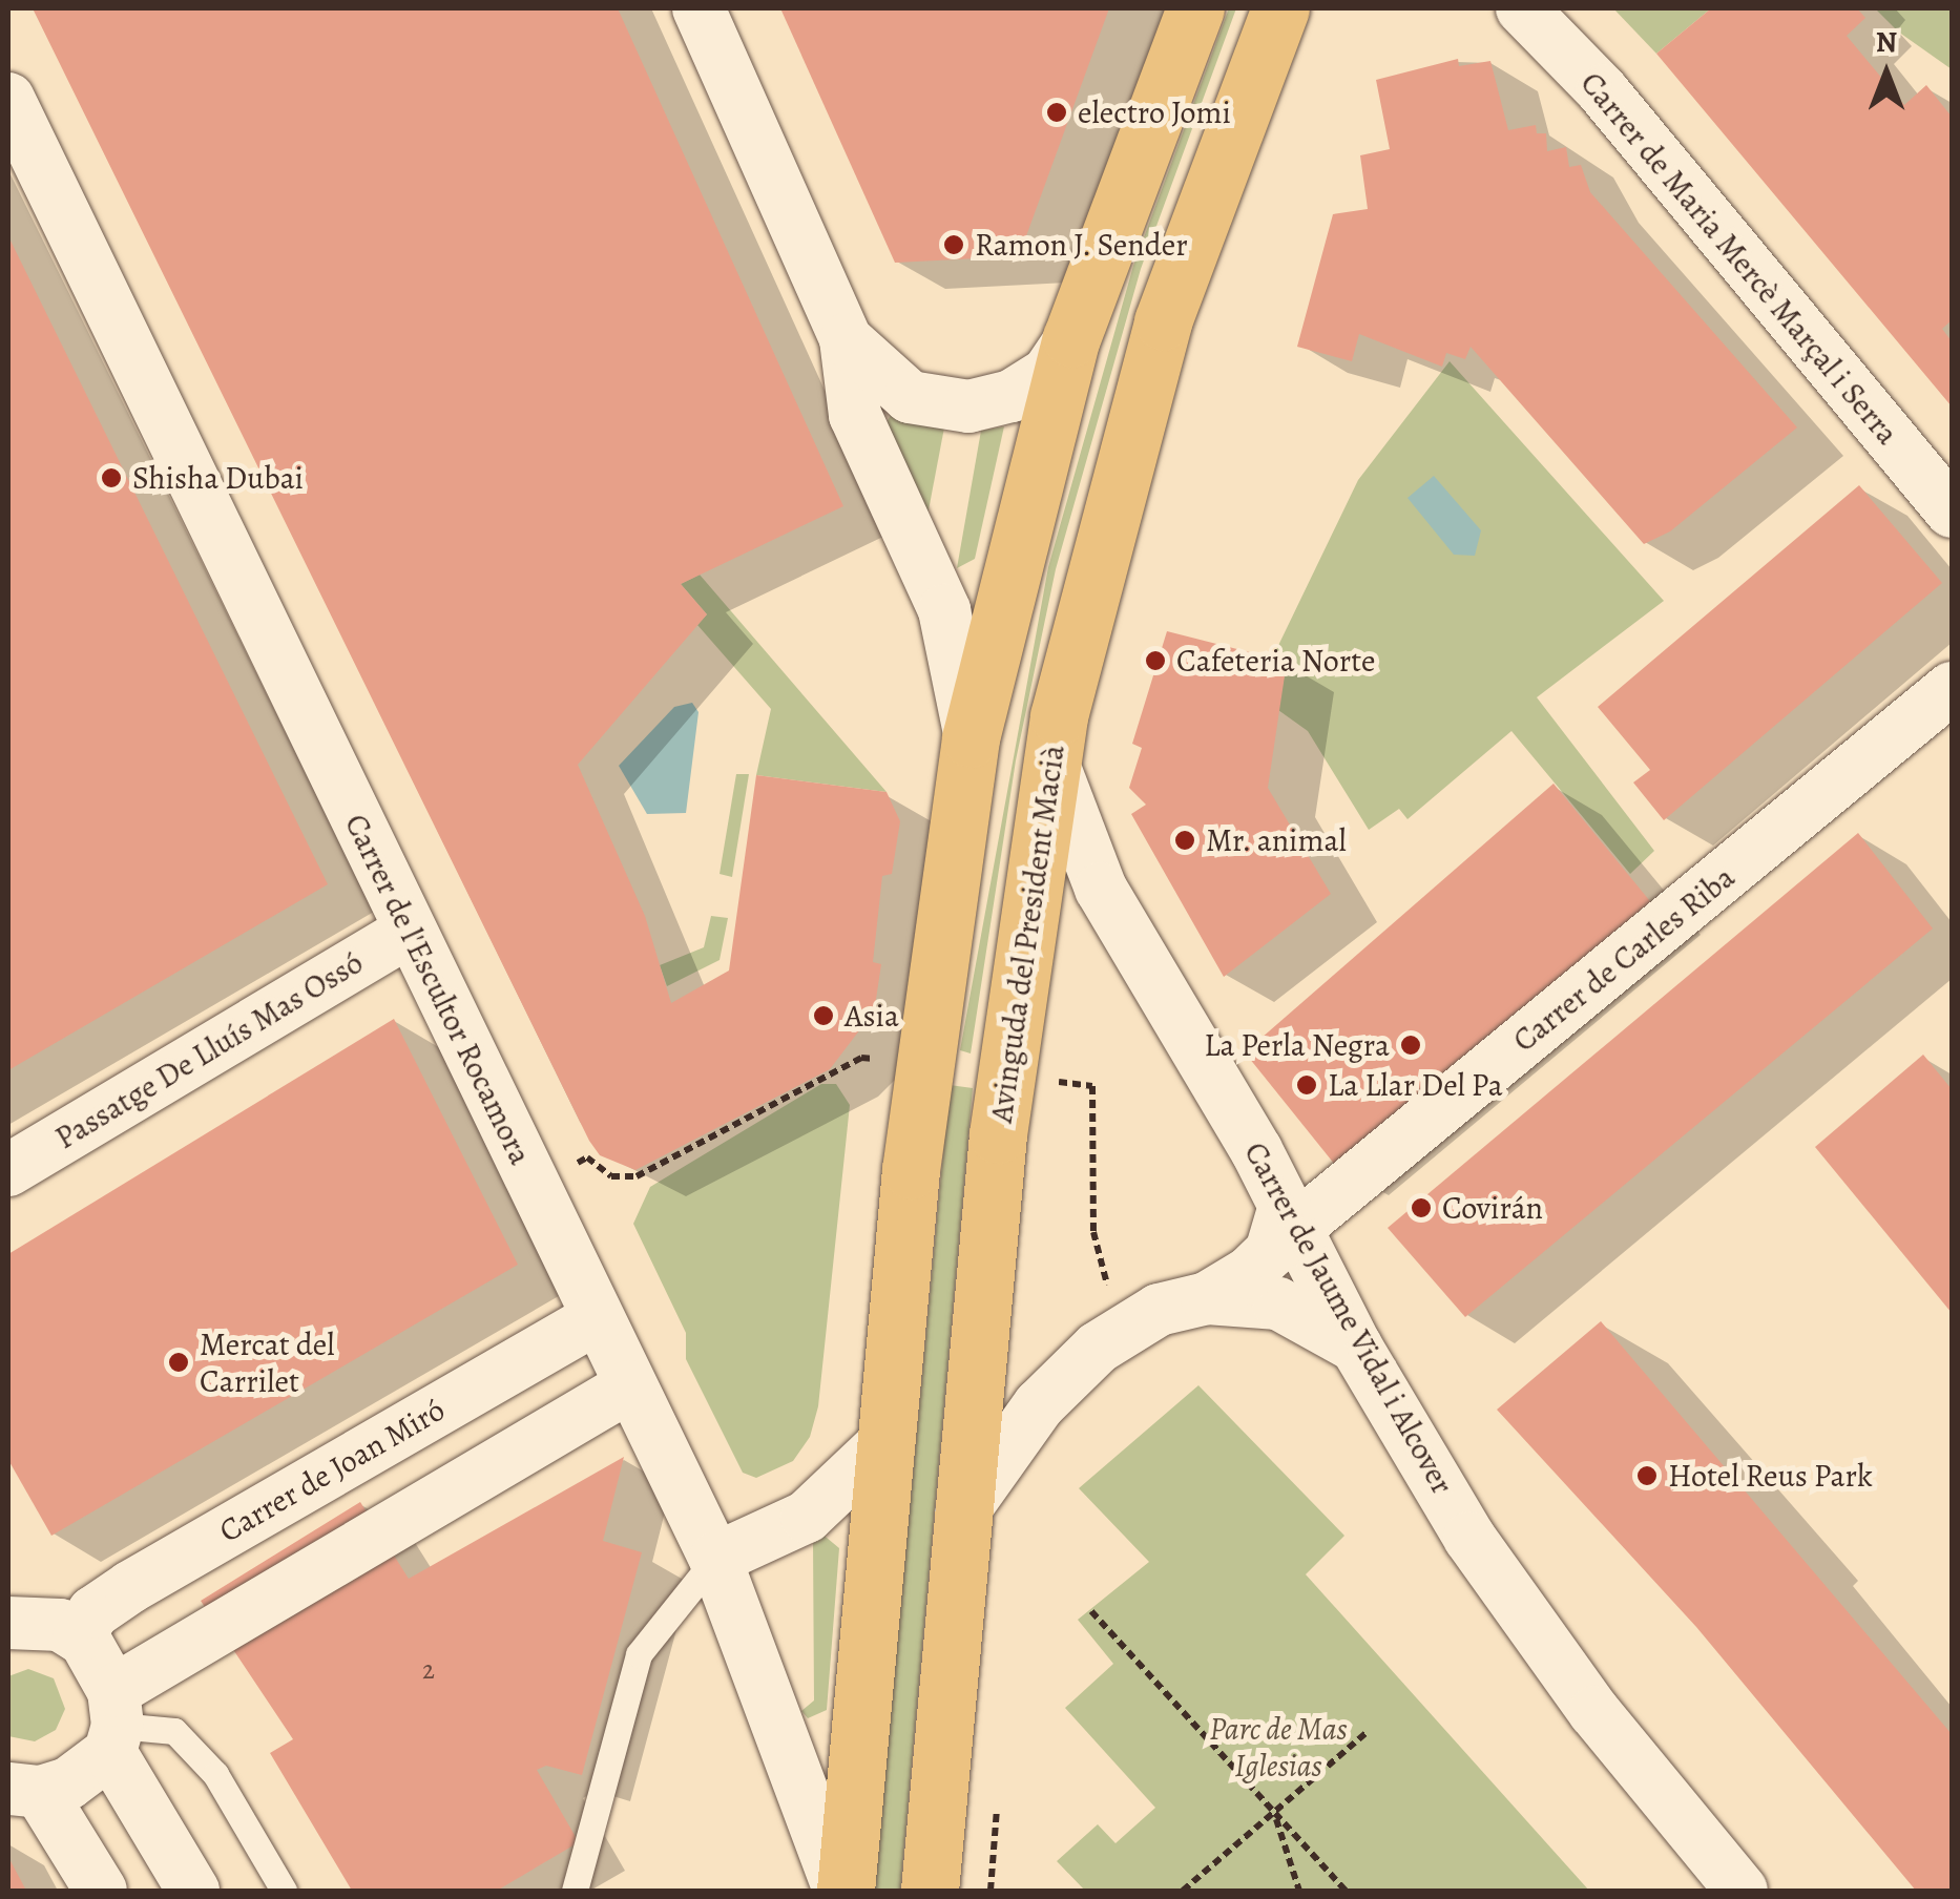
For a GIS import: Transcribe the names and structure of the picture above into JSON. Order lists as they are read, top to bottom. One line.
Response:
{"streets":{"main road":["Avinguda del President Macià"],"street":["Carrer de Maria Mercè Marçal i Serra","Carrer de Carles Riba","Carrer de l'Escultor Rocamora","Passatge De Lluís Mas Ossó","Carrer de Jaume Vidal i Alcover","Carrer de Joan Miró"]},"crossings":[["Avinguda del President Macià","Carrer de Jaume Vidal i Alcover"],["Carrer de Carles Riba","Carrer de Jaume Vidal i Alcover"],["Carrer de l'Escultor Rocamora","Passatge De Lluís Mas Ossó"],["Carrer de l'Escultor Rocamora","Carrer de Joan Miró"]],"parks":["Parc de Mas Iglesias"],"places":["electro Jomi","Ramon J. Sender","Shisha Dubai","Cafeteria Norte","Mr. animal","Asia","La Perla Negra","La Llar Del Pa","Covirán","Mercat del Carrilet","Hotel Reus Park"],"house_numbers":["2"],"north":"top"}
